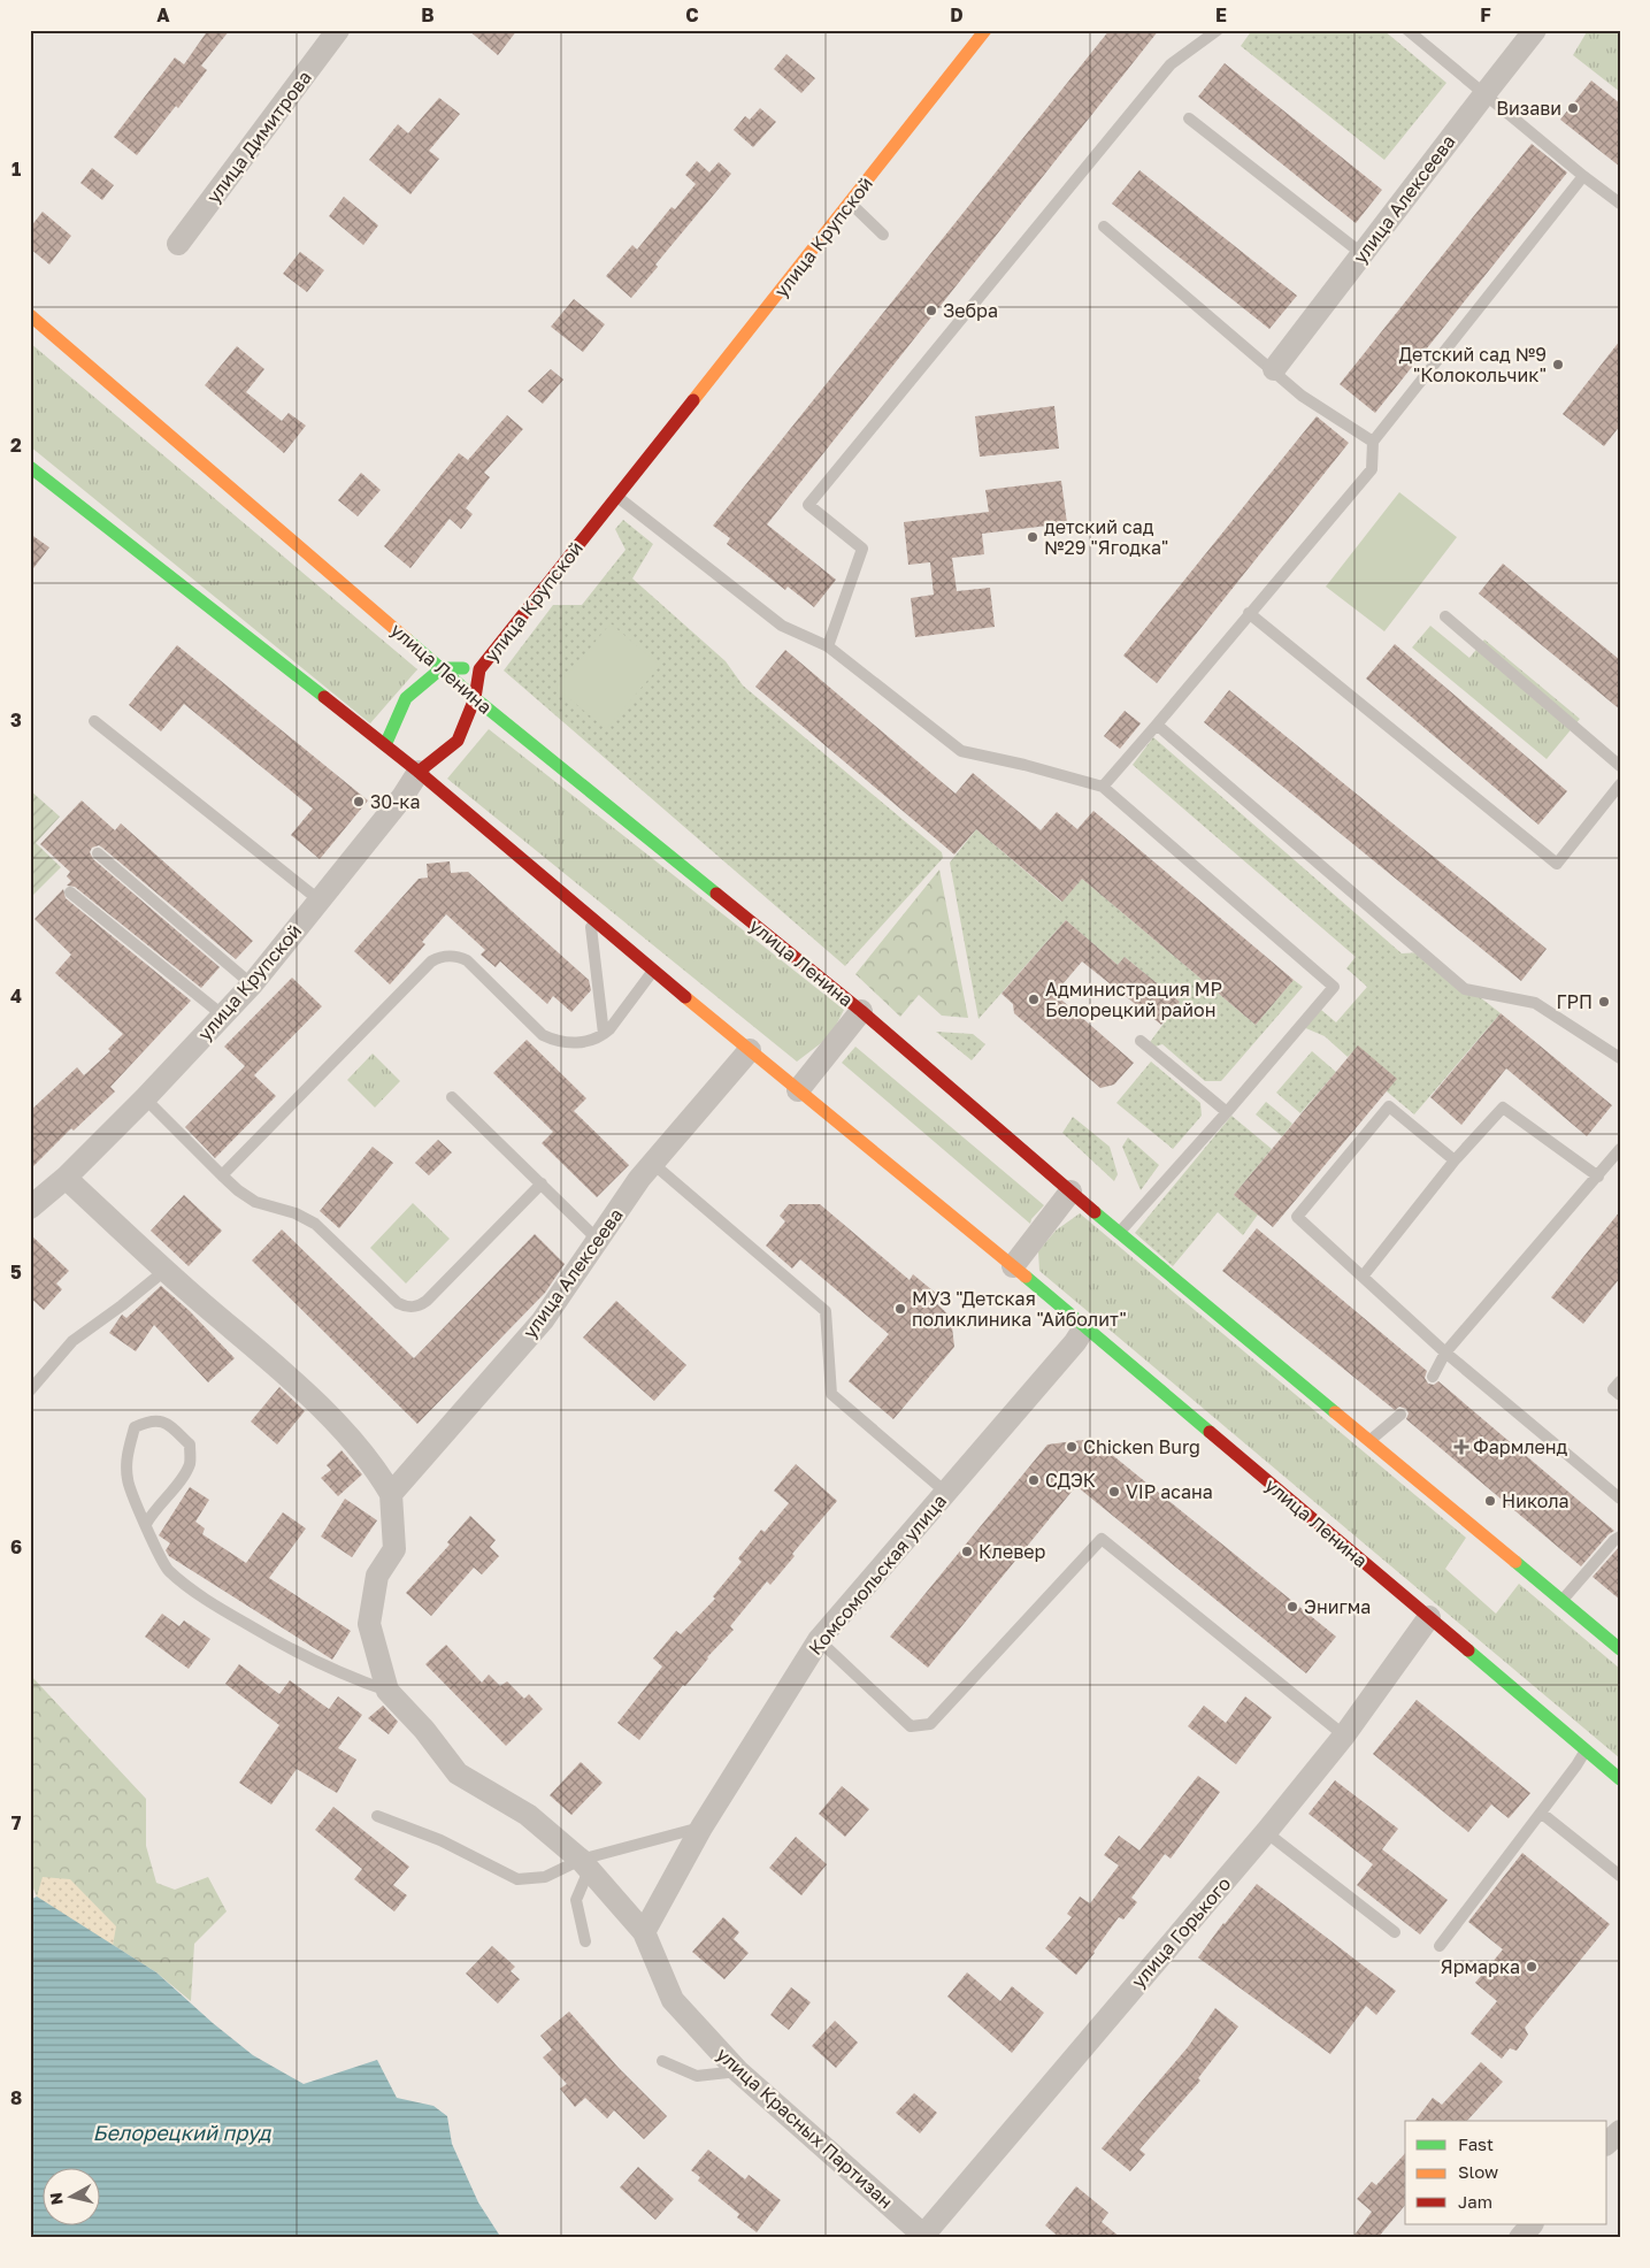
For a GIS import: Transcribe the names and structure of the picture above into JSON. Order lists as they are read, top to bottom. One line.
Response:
{"streets":{"main road":["улица Крупской","улица Ленина"],"street":["улица Димитрова","улица Алексеева","Комсомольская улица","улица Горького","улица Красных Партизан"]},"crossings":[["улица Алексеева","улица Ленина"],["улица Крупской","улица Ленина"],["улица Ленина","Комсомольская улица"],["улица Ленина","улица Горького"],["Комсомольская улица","улица Красных Партизан"],["улица Горького","улица Красных Партизан"]],"water":["Белорецкий пруд"],"places":{"other":["Визави","Зебра","Детский сад №9 \"Колокольчик\"","детский сад №29 \"Ягодка\"","30-ка","Администрация МР Белорецкий район","ГРП","МУЗ \"Детская поликлиника \"Айболит\"","Chicken Burg","СДЭК","VIP асана","Никола","Клевер","Энигма","Ярмарка"],"health":["Фармленд"]},"legend":["Fast","Slow","Jam"],"north":"left","grid":{"columns":["A","B","C","D","E","F"],"rows":["1","2","3","4","5","6","7","8"]}}
